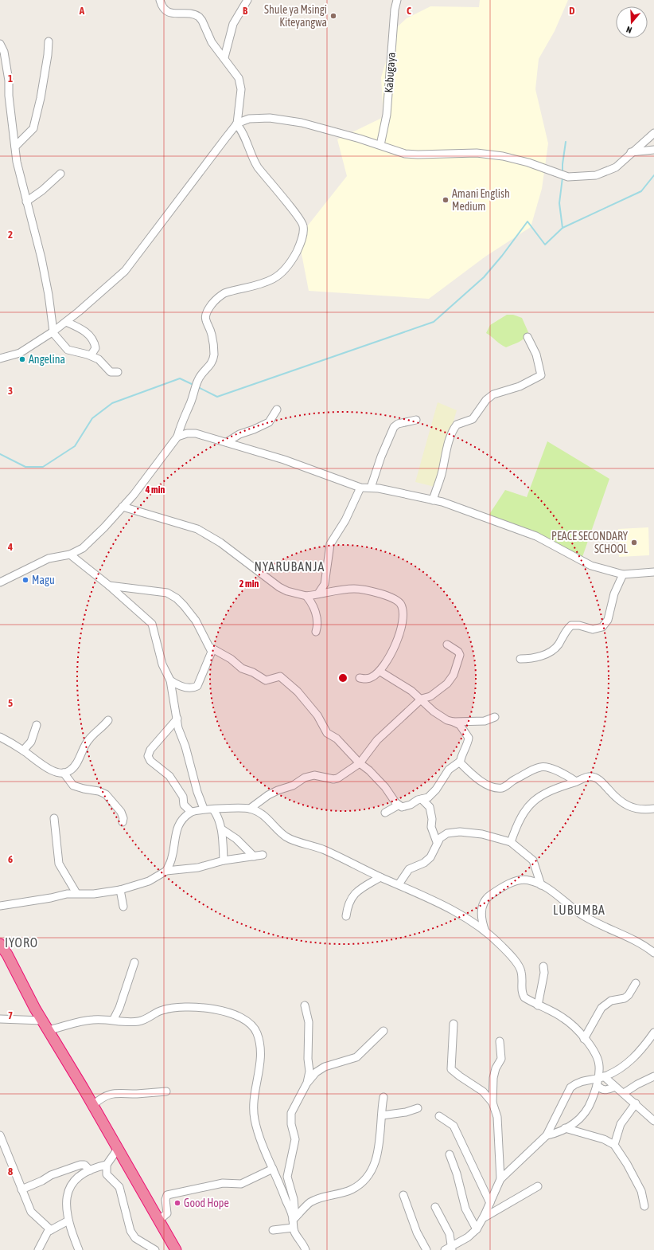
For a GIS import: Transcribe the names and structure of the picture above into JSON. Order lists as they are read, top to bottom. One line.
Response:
{"streets":{"street":["Kabugaya"]},"districts":["NYARUBANJA","LUBUMBA","IYORO"],"places":["Shule ya Msingi Kiteyangwa","Amani English Medium","Angelina","PEACE SECONDARY SCHOOL","Magu","Good Hope"],"north":"bottom","grid":{"columns":["A","B","C","D"],"rows":["1","2","3","4","5","6","7","8"]},"rings":["4 min","2 min"]}
